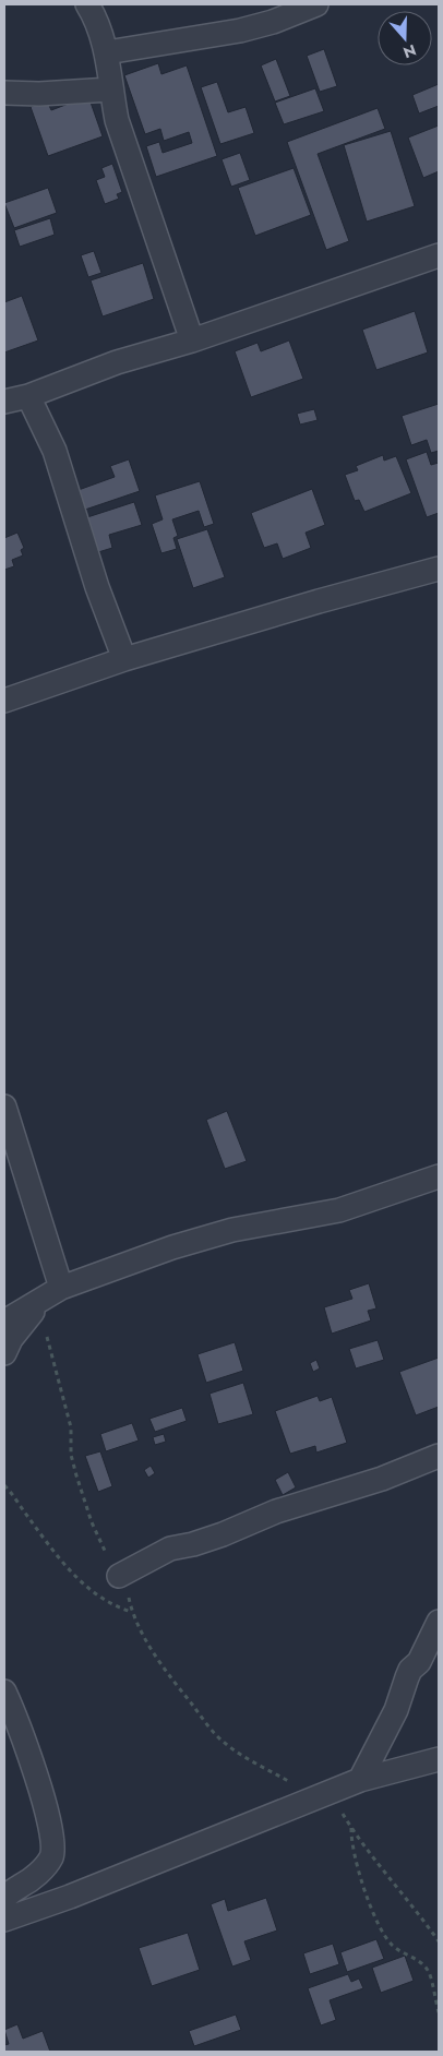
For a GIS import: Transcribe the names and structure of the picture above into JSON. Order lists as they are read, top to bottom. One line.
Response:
{"north":"bottom"}
